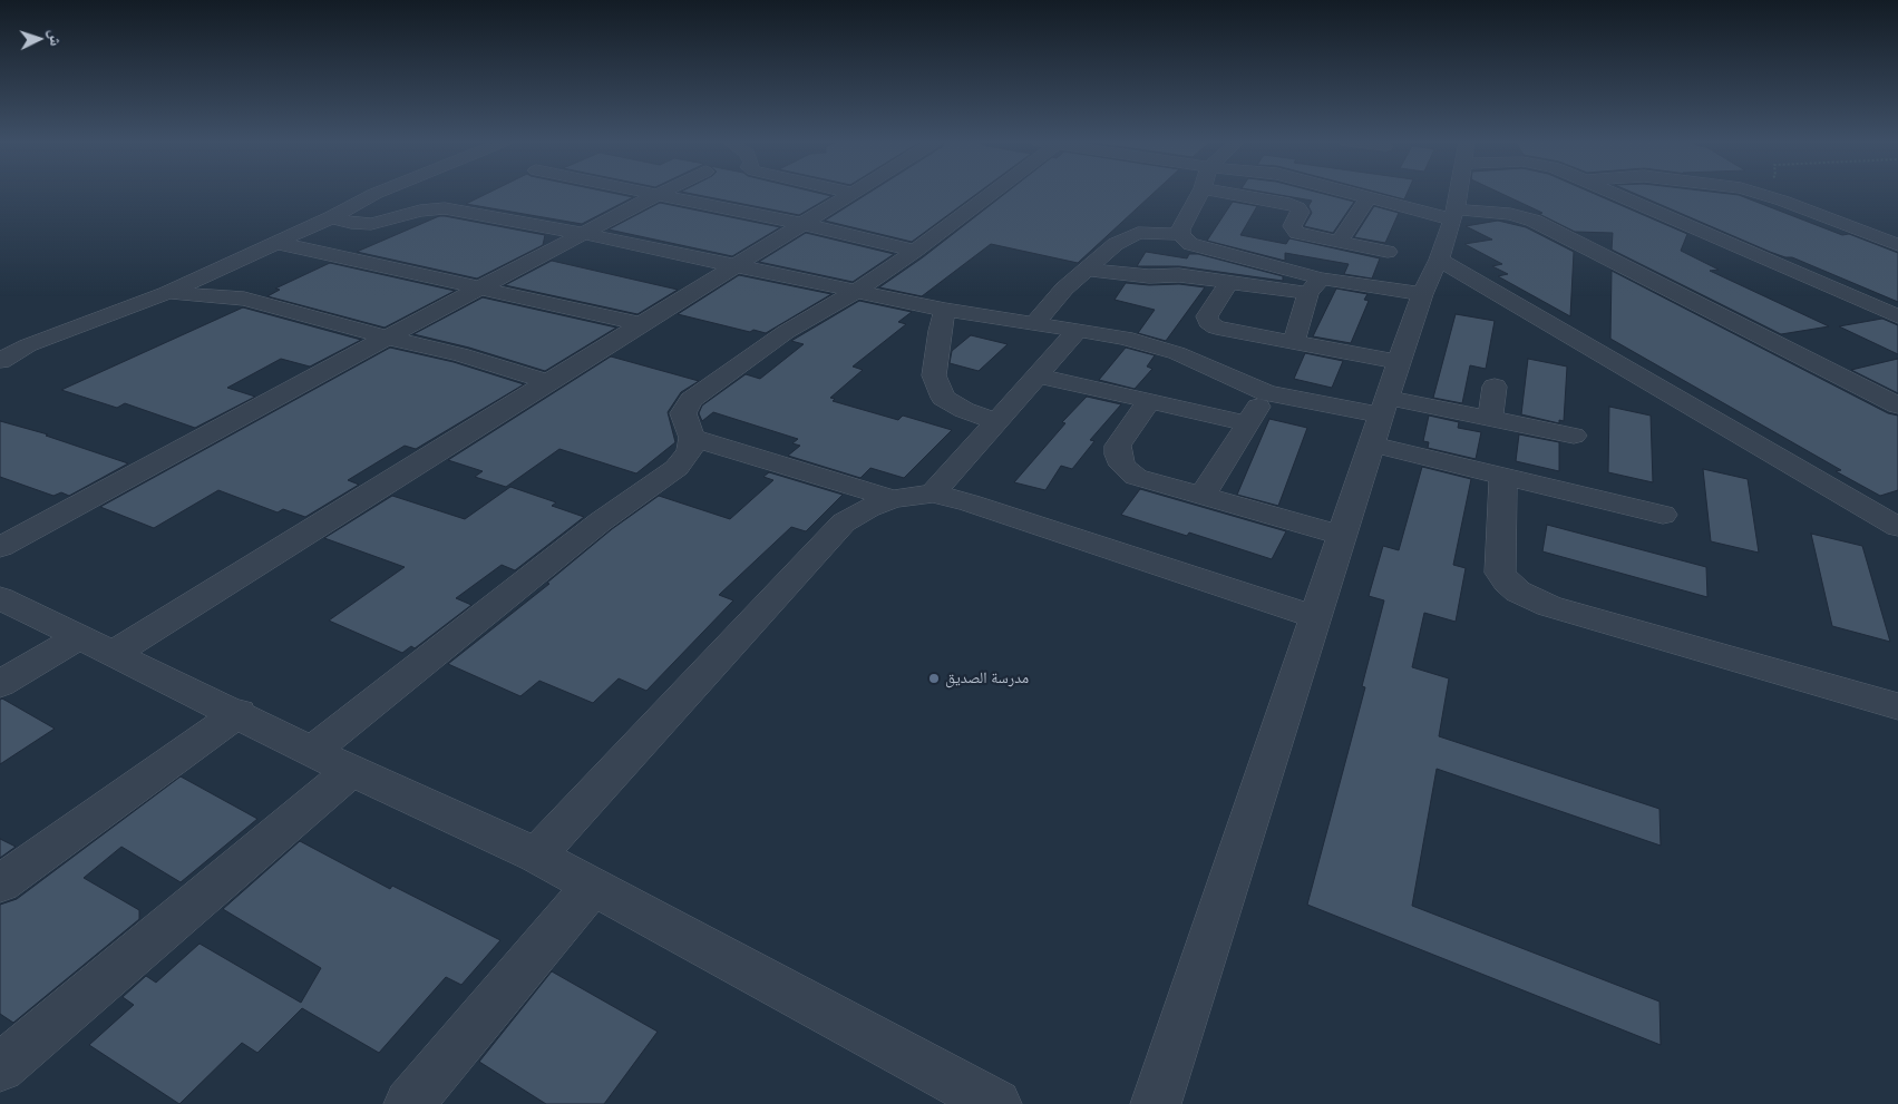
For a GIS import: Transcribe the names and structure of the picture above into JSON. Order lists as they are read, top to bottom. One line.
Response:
{"places":["مدرسة الصديق"],"north":"right"}
